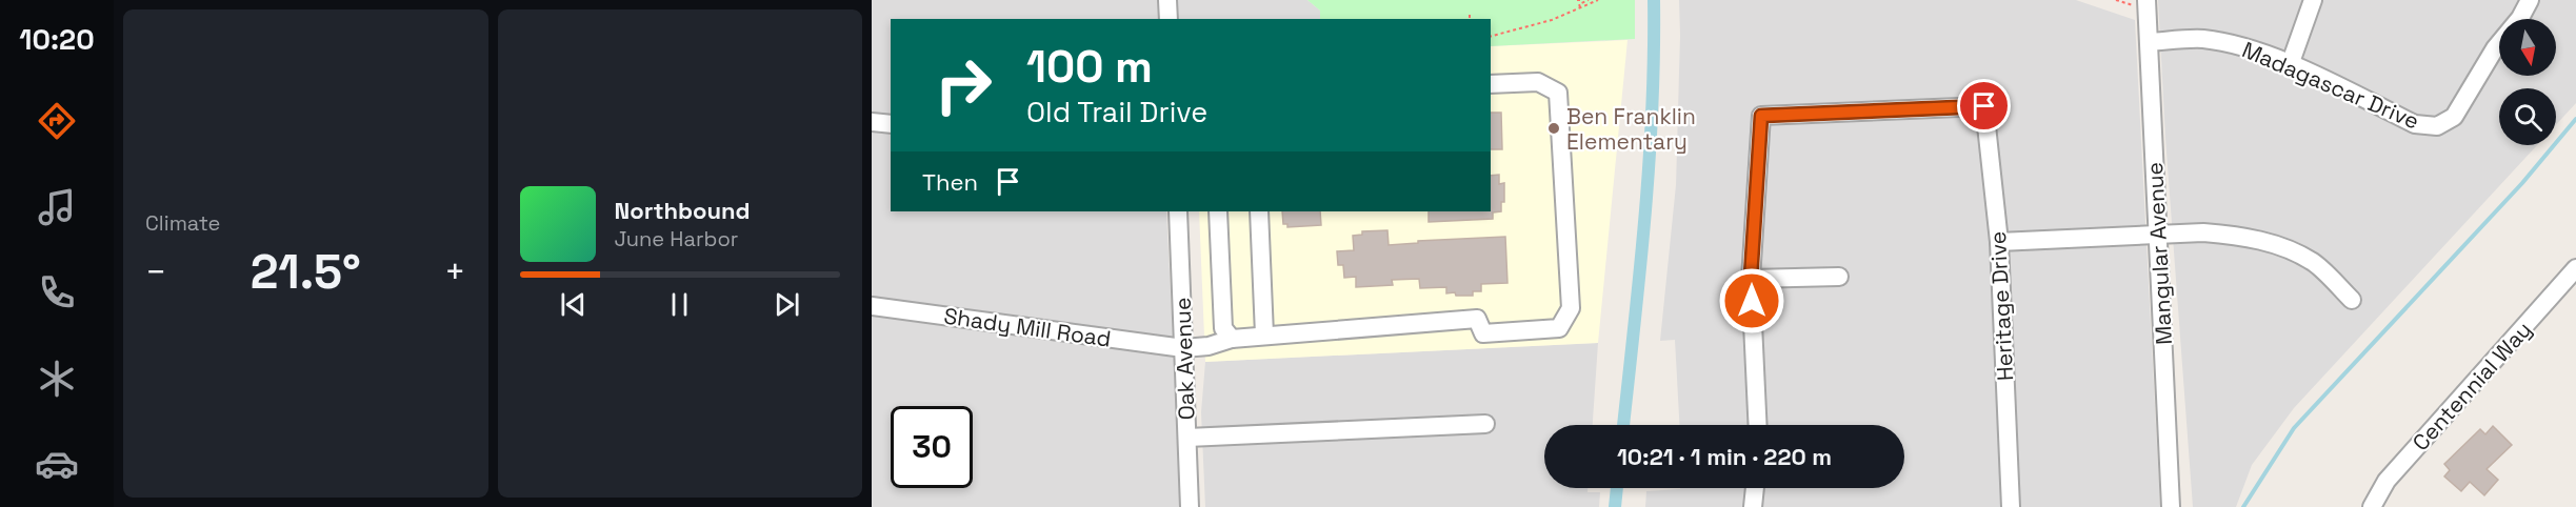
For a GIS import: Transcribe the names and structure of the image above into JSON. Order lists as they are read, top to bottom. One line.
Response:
{"streets":{"street":["Madagascar Drive","Mangular Avenue","Heritage Drive","Shady Mill Road","Oak Avenue","Centennial Way"]},"crossings":[["Madagascar Drive","Mangular Avenue"],["Shady Mill Road","Oak Avenue"]],"places":["Ben Franklin Elementary"],"north":"bottom","page":{"tabs":"10:20","tile":"Climate","turn":["100 m","Old Trail Drive"],"then":"Then","song":["Northbound","June Harbor"],"heat":["−","21.5°","+"],"limit":"30","trip":"10:21 · 1 min · 220 m"}}
